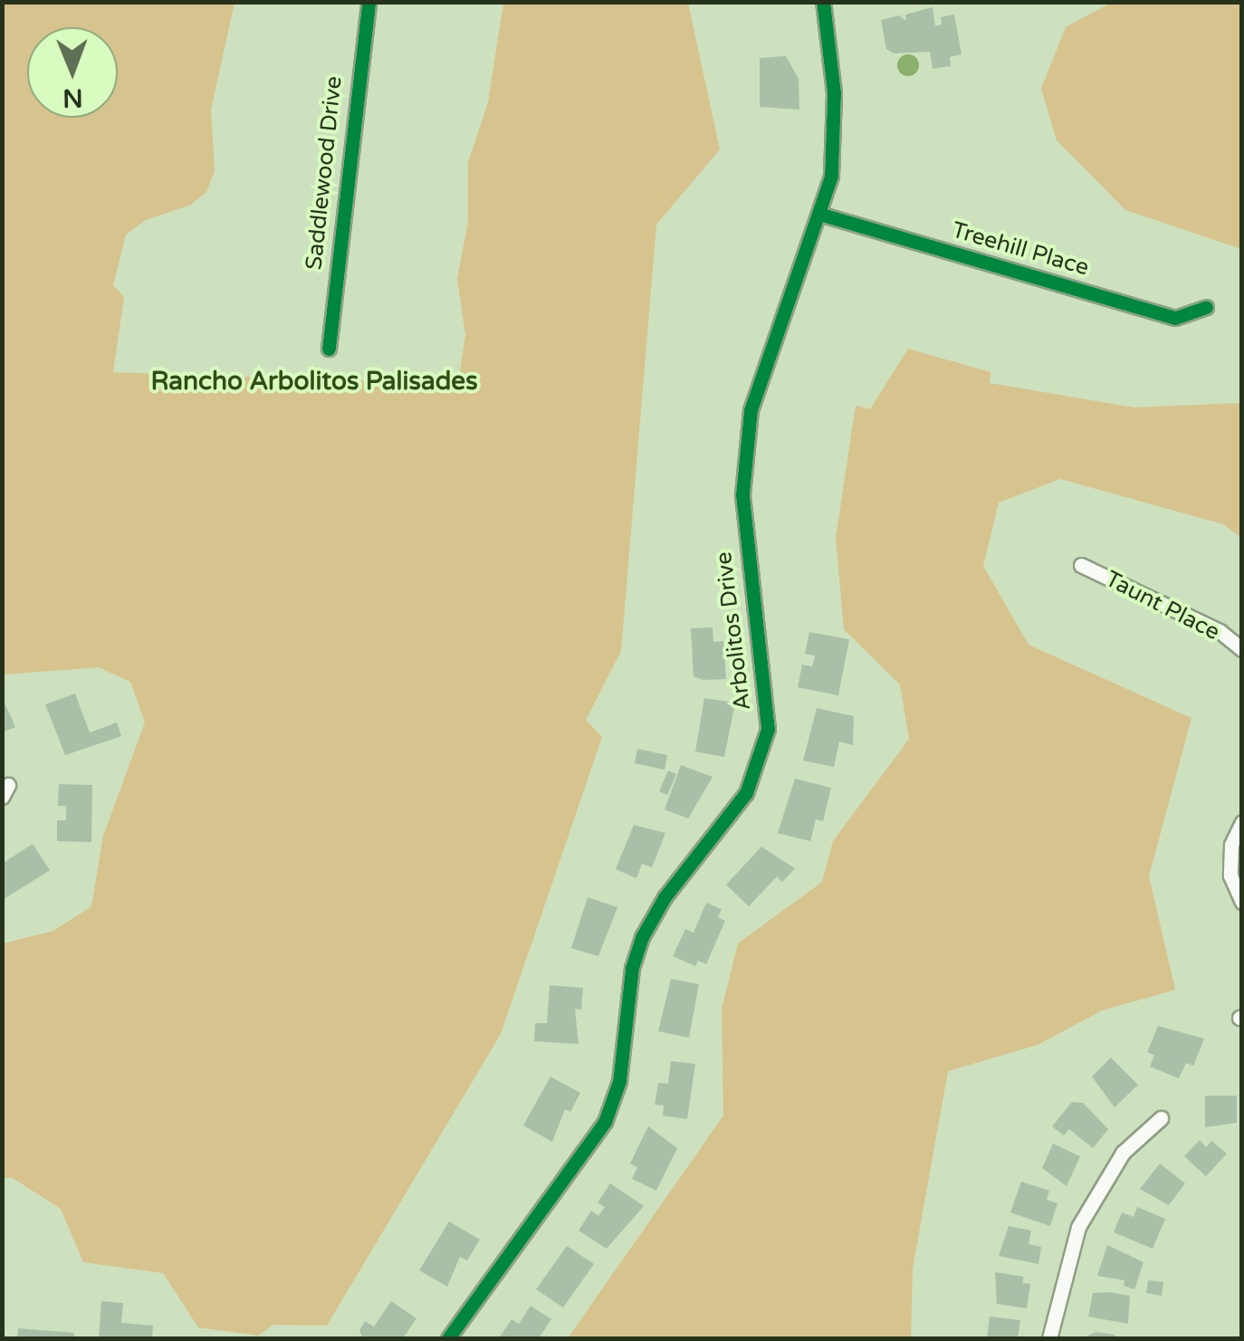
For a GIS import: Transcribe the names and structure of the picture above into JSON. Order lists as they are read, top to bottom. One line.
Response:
{"streets":{"street":["Saddlewood Drive","Treehill Place","Taunt Place","Arbolitos Drive"]},"crossings":[["Treehill Place","Arbolitos Drive"]],"districts":["Rancho Arbolitos Palisades"],"north":"bottom"}
